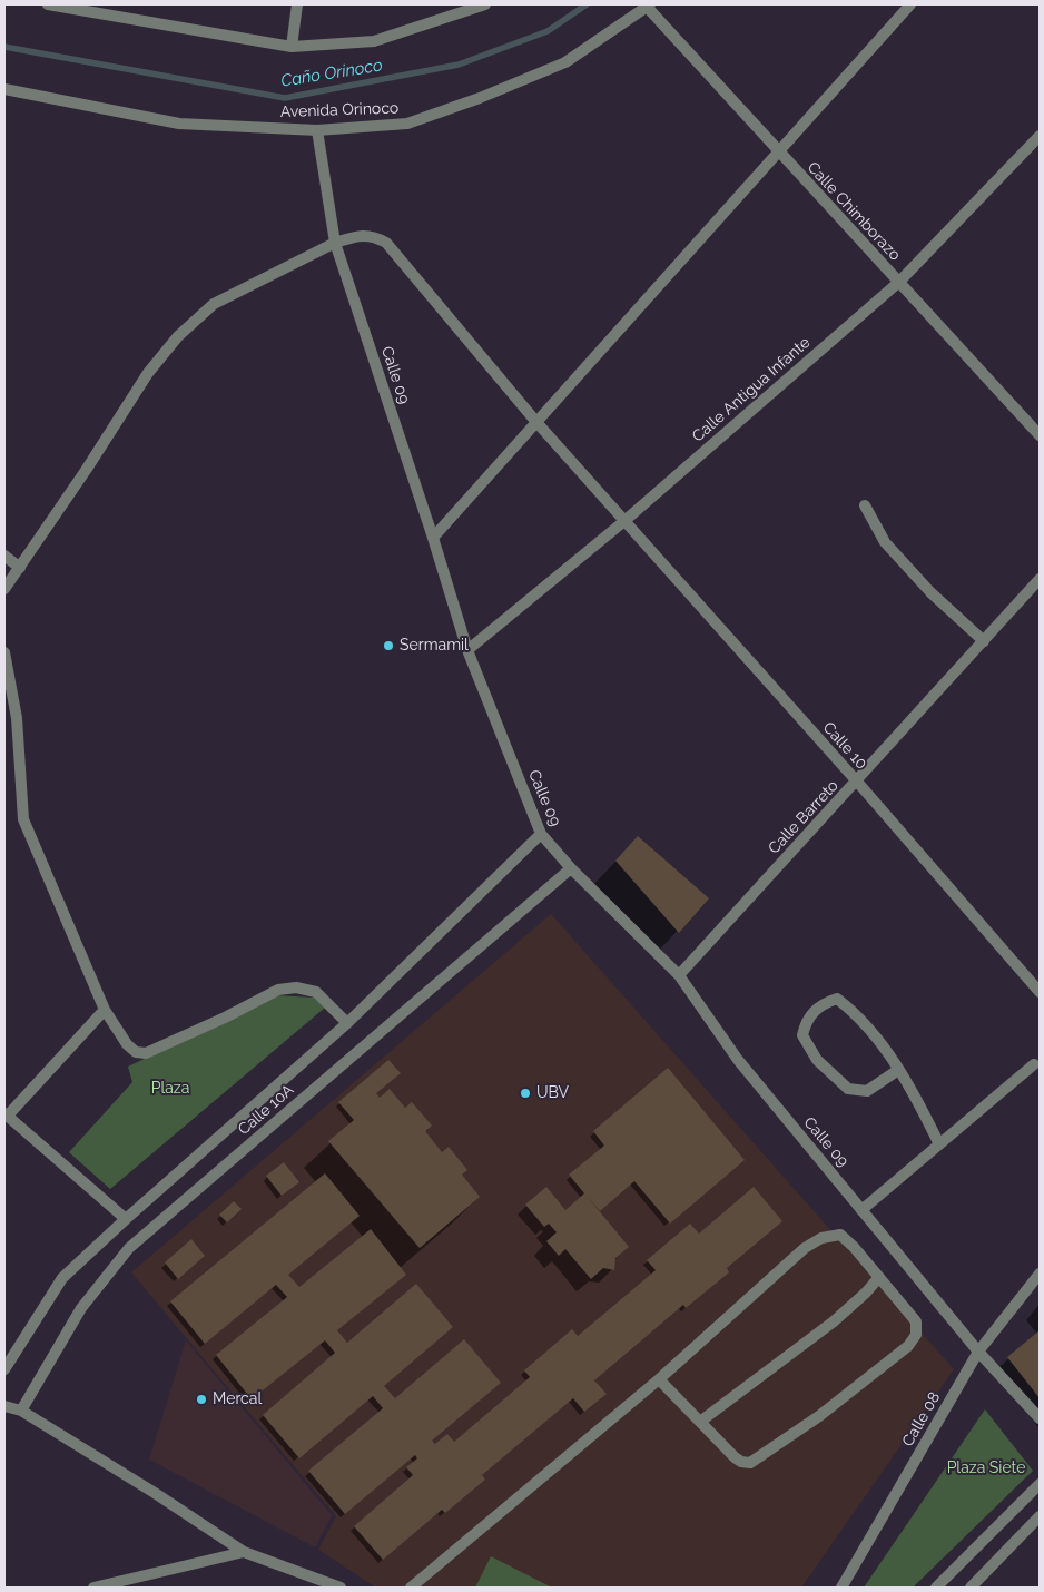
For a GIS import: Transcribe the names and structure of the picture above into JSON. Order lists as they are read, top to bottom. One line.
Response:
{"streets":{"street":["Avenida Orinoco","Calle Chimborazo","Calle 09","Calle Antigua Infante","Calle 10","Calle Barreto","Calle 10A","Calle 08"]},"crossings":[["Avenida Orinoco","Calle Chimborazo"],["Avenida Orinoco","Calle 09"],["Calle Chimborazo","Calle Antigua Infante"],["Calle 09","Calle Antigua Infante"],["Calle 09","Calle 10"],["Calle 09","Calle Barreto"],["Calle 09","Calle 10A"],["Calle 09","Calle 08"],["Calle Antigua Infante","Calle 10"],["Calle 10","Calle Barreto"]],"water":["Caño Orinoco"],"parks":["Plaza","Plaza Siete"],"places":["Sermamil","UBV","Mercal"]}
